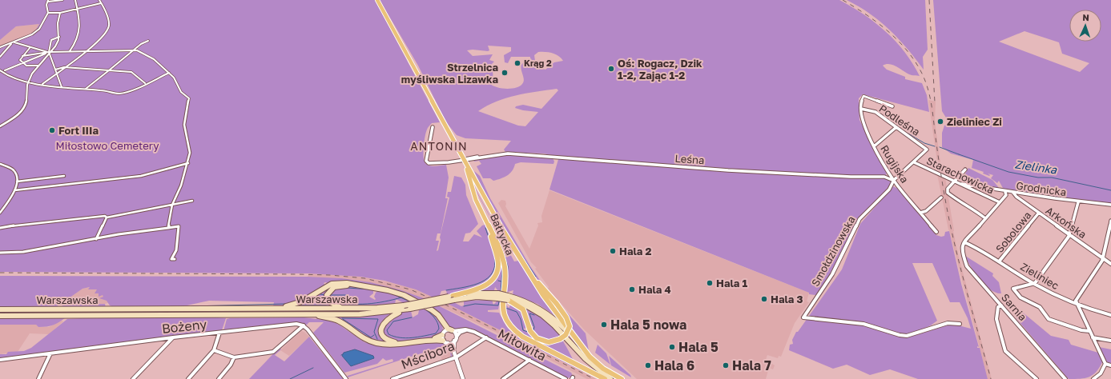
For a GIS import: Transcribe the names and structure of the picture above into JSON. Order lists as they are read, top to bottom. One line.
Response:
{"streets":{"main road":["Bałtycka","Warszawska"],"street":["Podleśna","Leśna","Rugijska","Starachowicka","Grodnicka","Arkońska","Sobolowa","Smołdzinowska","Zieliniec","Sarnia","Bożeny","Miłowita","Mścibora"]},"crossings":[["Podleśna","Rugijska"],["Podleśna","Smołdzinowska"],["Leśna","Rugijska"],["Leśna","Bałtycka"],["Leśna","Smołdzinowska"],["Rugijska","Smołdzinowska"],["Starachowicka","Grodnicka"],["Starachowicka","Smołdzinowska"],["Grodnicka","Arkońska"],["Arkońska","Sobolowa"],["Sobolowa","Zieliniec"],["Bałtycka","Warszawska"],["Zieliniec","Sarnia"],["Miłowita","Mścibora"]],"districts":["ANTONIN"],"water":["Zielinka"],"parks":["Miłostowo Cemetery"],"places":["Krąg 2","Oś: Rogacz, Dzik 1-2, Zając 1-2","Strzelnica myśliwska Lizawka","Zieliniec Zi","Fort IIIa","Hala 2","Hala 1","Hala 4","Hala 3","Hala 5 nowa","Hala 5","Hala 6","Hala 7"],"north":"top"}
